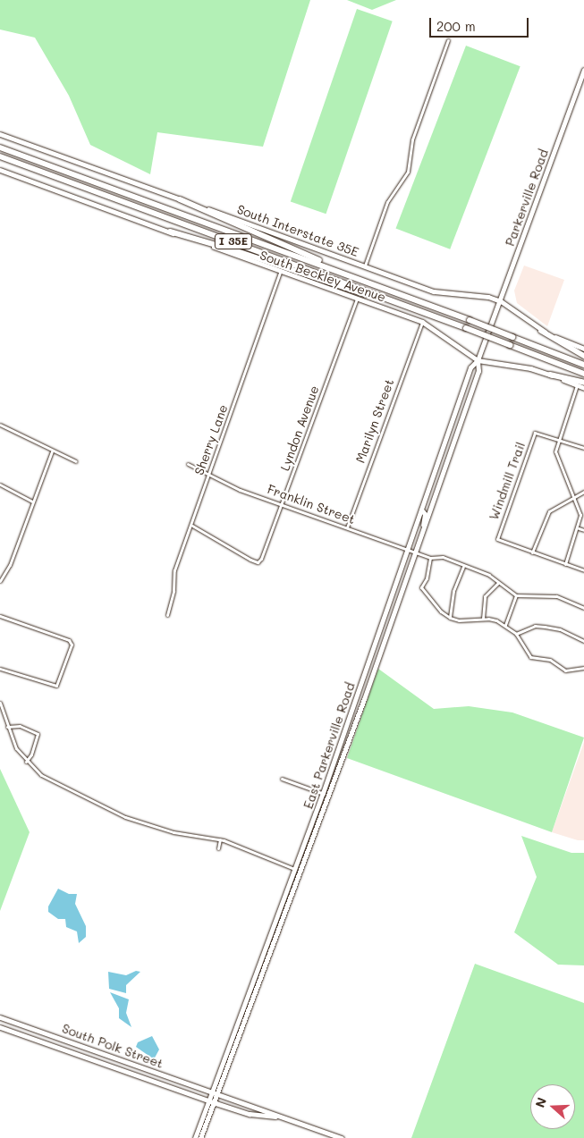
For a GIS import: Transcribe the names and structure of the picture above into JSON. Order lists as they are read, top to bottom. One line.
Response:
{"streets":{"highway":["I 35E"],"main road":["Parkerville Road","South Interstate 35E","South Beckley Avenue","East Parkerville Road","South Polk Street"],"street":["Marilyn Street","Lyndon Avenue","Sherry Lane","Windmill Trail","Franklin Street"]},"crossings":[["Parkerville Road","South Interstate 35E"],["Parkerville Road","East Parkerville Road"],["South Beckley Avenue","Marilyn Street"],["South Beckley Avenue","Lyndon Avenue"],["South Beckley Avenue","Sherry Lane"],["South Beckley Avenue","East Parkerville Road"],["Marilyn Street","Franklin Street"],["Lyndon Avenue","Sherry Lane"],["Lyndon Avenue","Franklin Street"],["Sherry Lane","Franklin Street"],["Franklin Street","East Parkerville Road"],["East Parkerville Road","South Polk Street"]],"scale_bar":"200 m","north":"left"}
